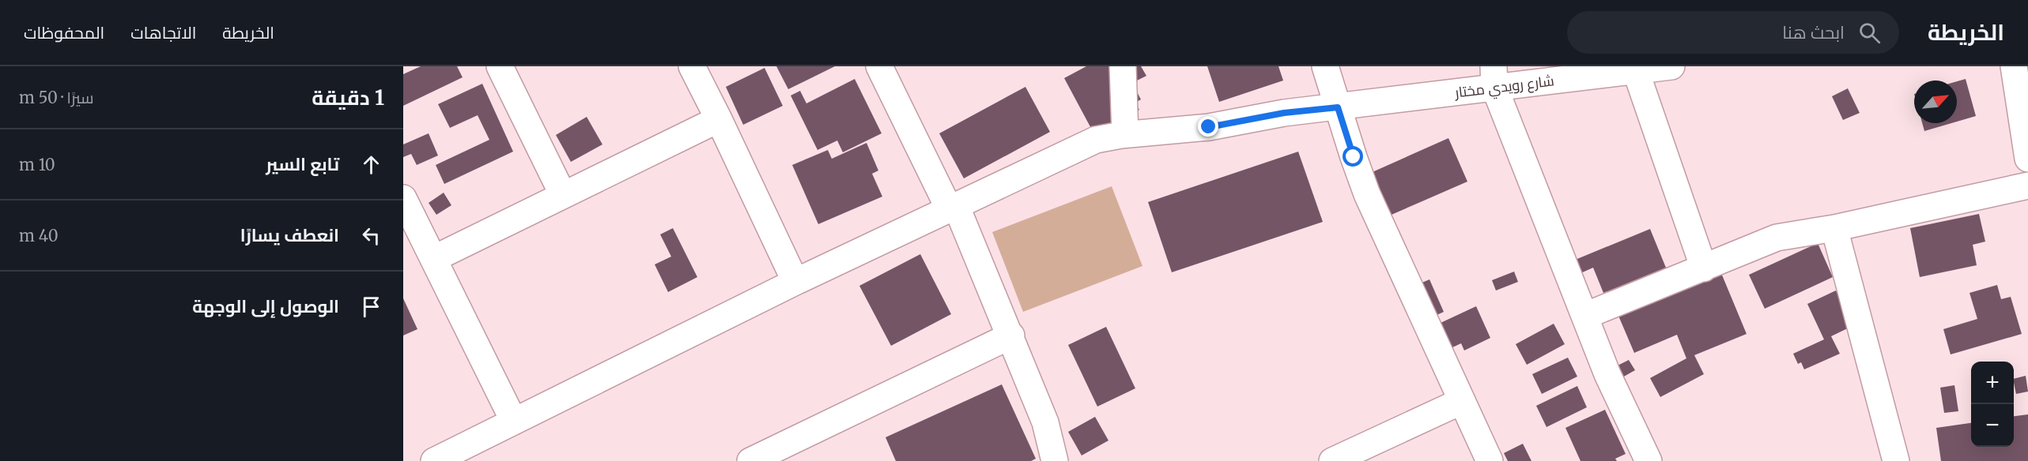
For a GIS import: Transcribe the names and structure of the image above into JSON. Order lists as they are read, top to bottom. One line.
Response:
{"streets":{"street":["شارع رويدي مختار"]},"north":"top right","page":{"header":"الخريطة","search":"ابحث هنا","nav":["الخريطة","الاتجاهات","المحفوظات"],"heading":["1 دقيقة","سيرًا · 50 m"],"list":[["تابع السير","10 m"],["انعطف يسارًا","40 m"],"الوصول إلى الوجهة"],"map_buttons":["+","−"]}}
